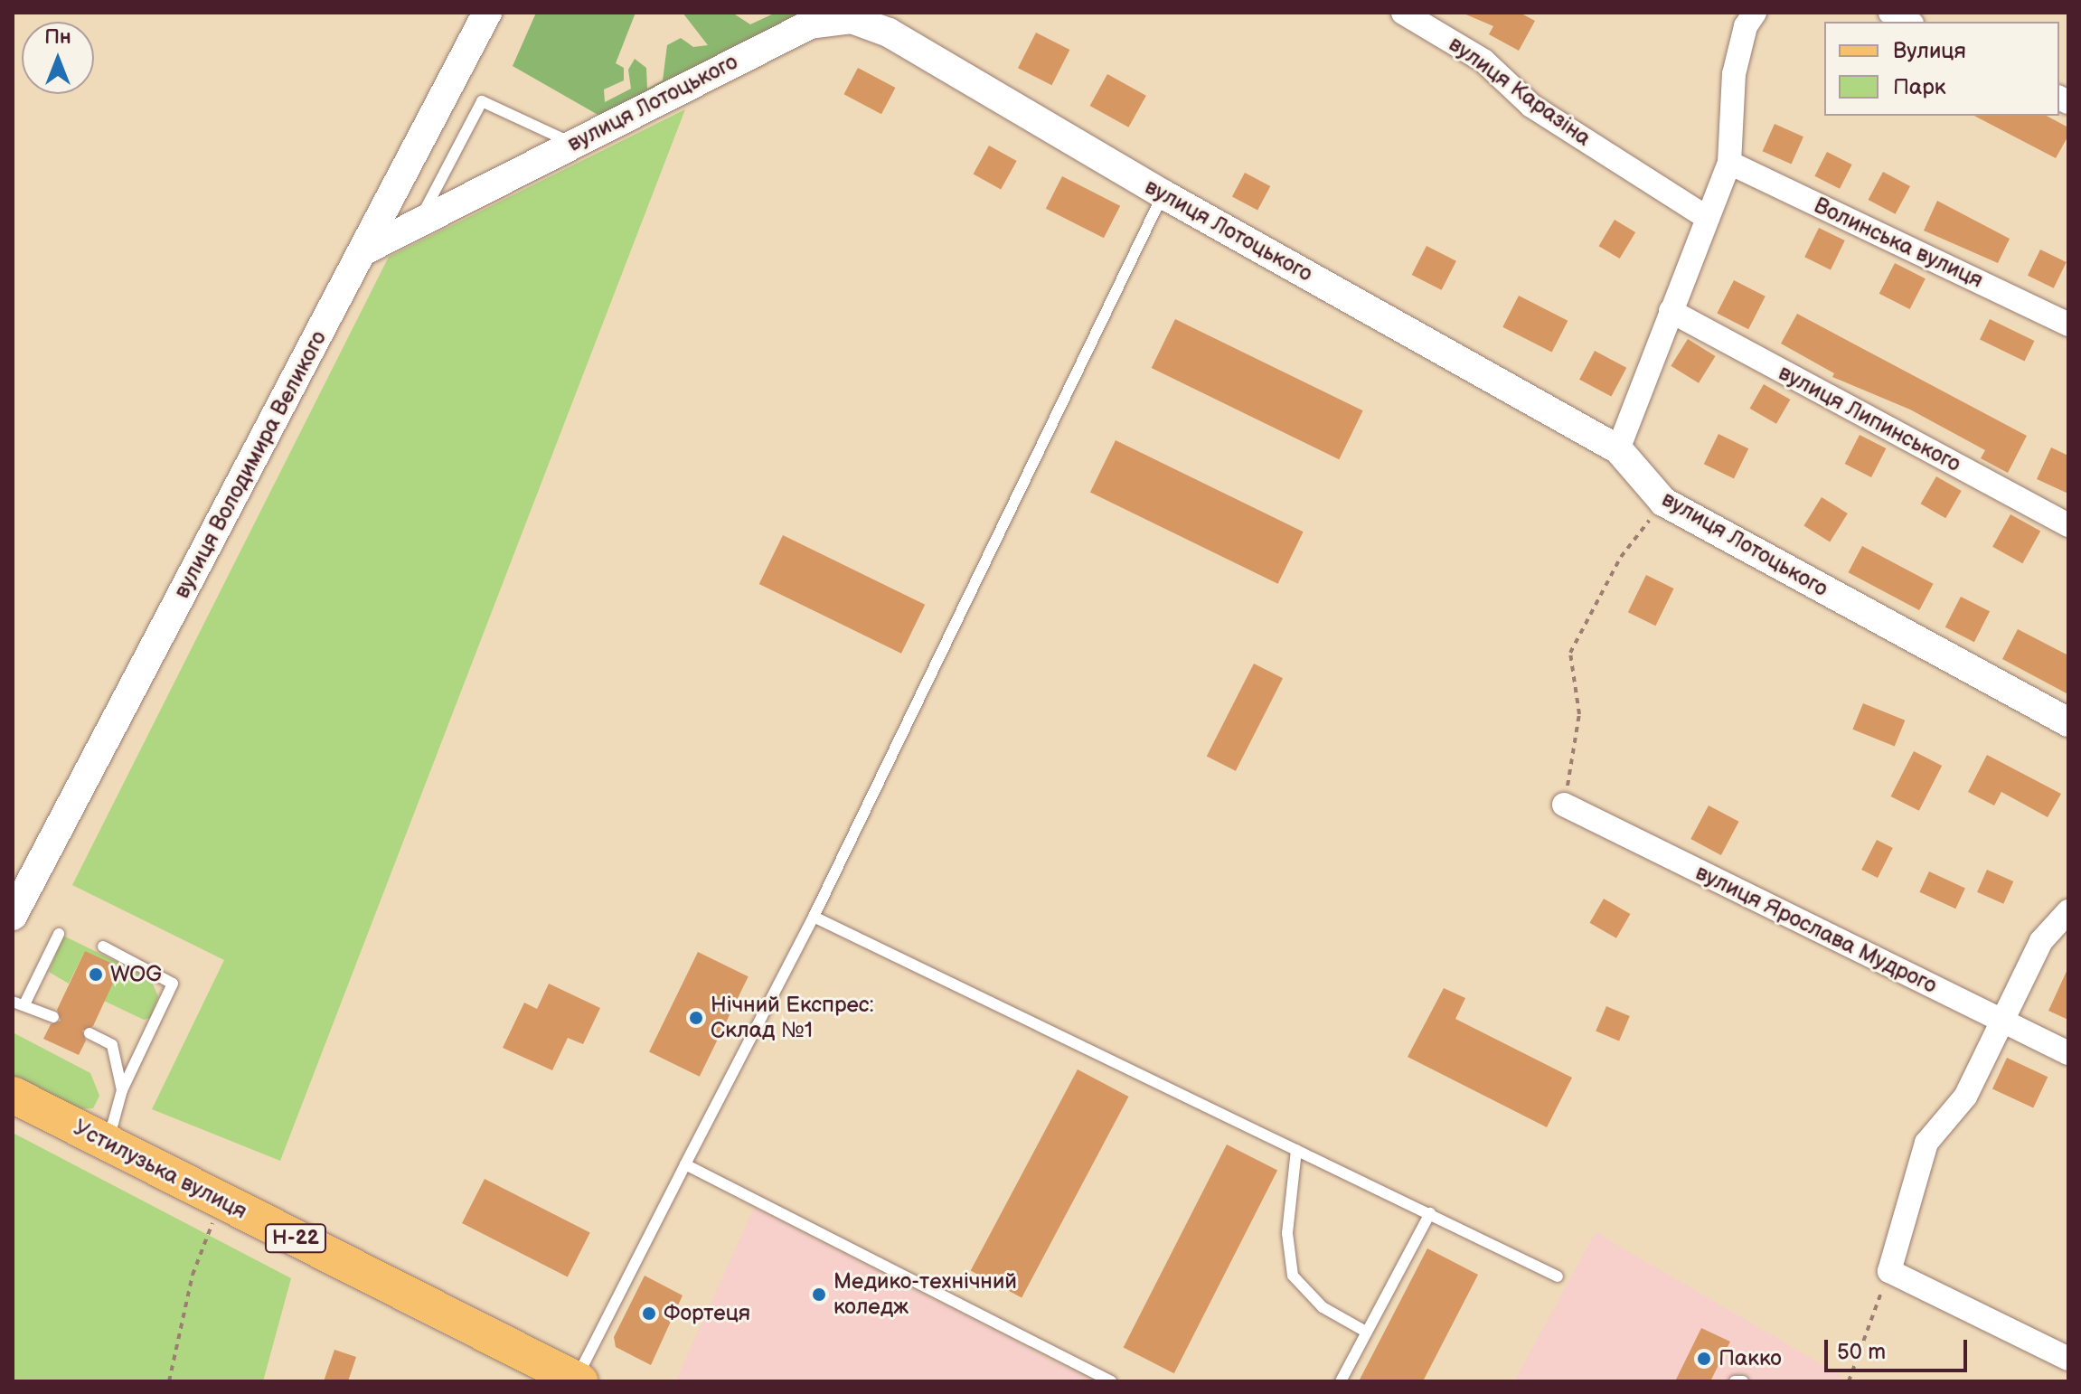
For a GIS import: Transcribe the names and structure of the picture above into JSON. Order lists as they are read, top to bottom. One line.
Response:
{"streets":{"main road":["Устилузька вулиця","Н-22"],"street":["вулиця Каразіна","вулиця Лотоцького","Волинська вулиця","вулиця Липинського","вулиця Володимира Великого","вулиця Ярослава Мудрого"]},"crossings":[["вулиця Лотоцького","вулиця Володимира Великого"]],"places":["WOG","Нічний Експрес: Склад №1","Медико-технічний коледж","Фортеця","Пакко"],"legend":["Вулиця","Парк"],"scale_bar":"50 m","north":"top"}
